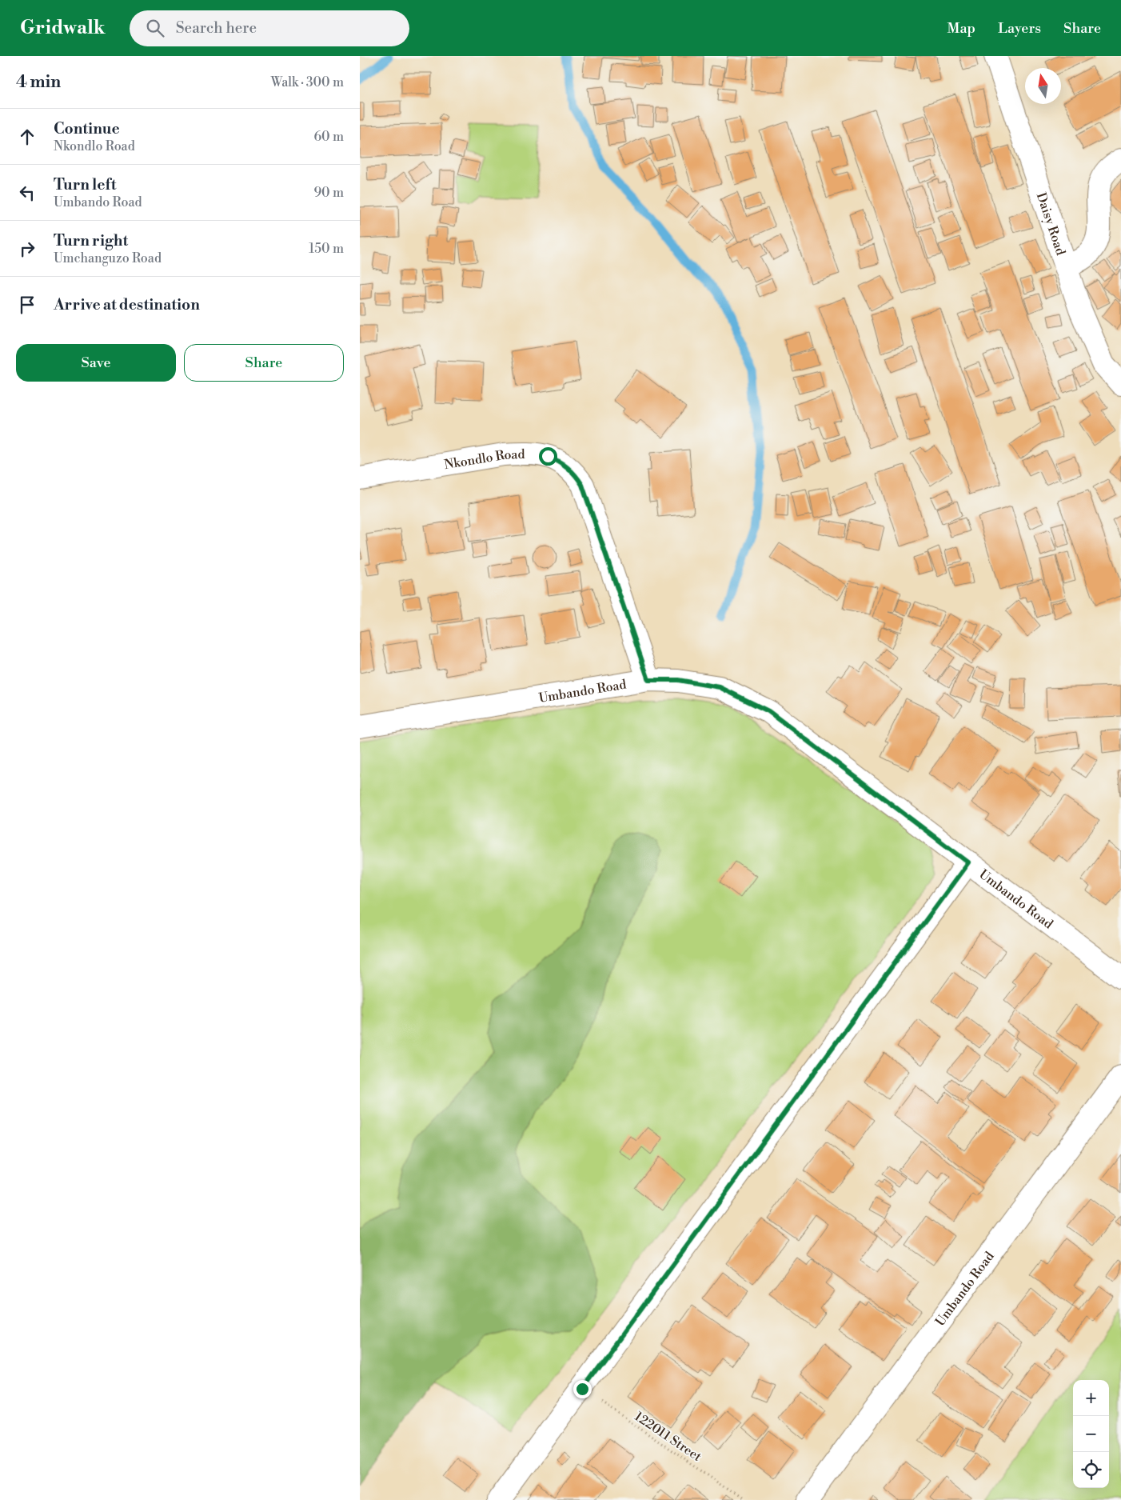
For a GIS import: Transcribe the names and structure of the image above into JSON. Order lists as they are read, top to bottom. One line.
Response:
{"streets":{"street":["Daisy Road","Nkondlo Road","Umbando Road"],"path":["122011 Street"]},"crossings":[["Nkondlo Road","Umbando Road"]],"north":"top","page":{"header":"Gridwalk","search":"Search here","nav":["Map","Layers","Share"],"heading":["4 min","Walk · 300 m"],"list":[["Continue","Nkondlo Road","60 m"],["Turn left","Umbando Road","90 m"],["Turn right","Umchanguzo Road","150 m"],"Arrive at destination"],"buttons":["Save","Share"],"map_buttons":["+","−"]}}
